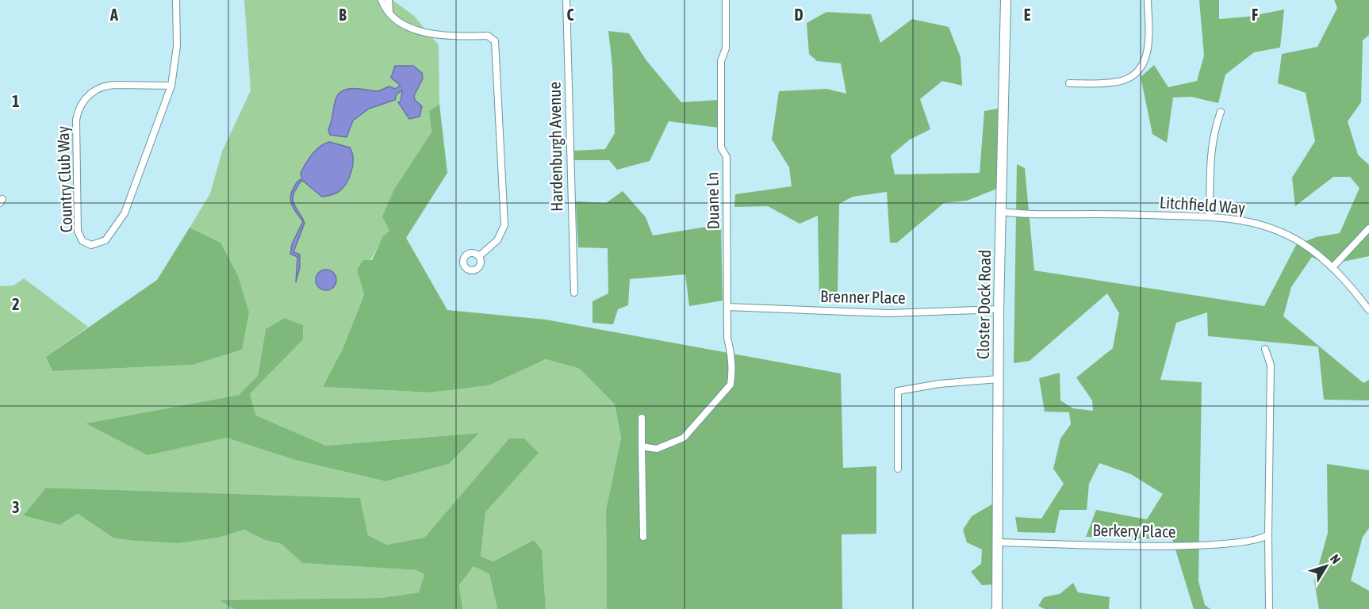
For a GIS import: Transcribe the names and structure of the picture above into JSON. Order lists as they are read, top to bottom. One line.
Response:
{"streets":{"main road":["Closter Dock Road"],"street":["Hardenburgh Avenue","Country Club Way","Duane Ln","Litchfield Way","Brenner Place","Berkery Place"]},"crossings":[["Duane Ln","Brenner Place"],["Litchfield Way","Closter Dock Road"],["Brenner Place","Closter Dock Road"],["Closter Dock Road","Berkery Place"]],"north":"top right","grid":{"columns":["A","B","C","D","E","F"],"rows":["1","2","3"]}}
